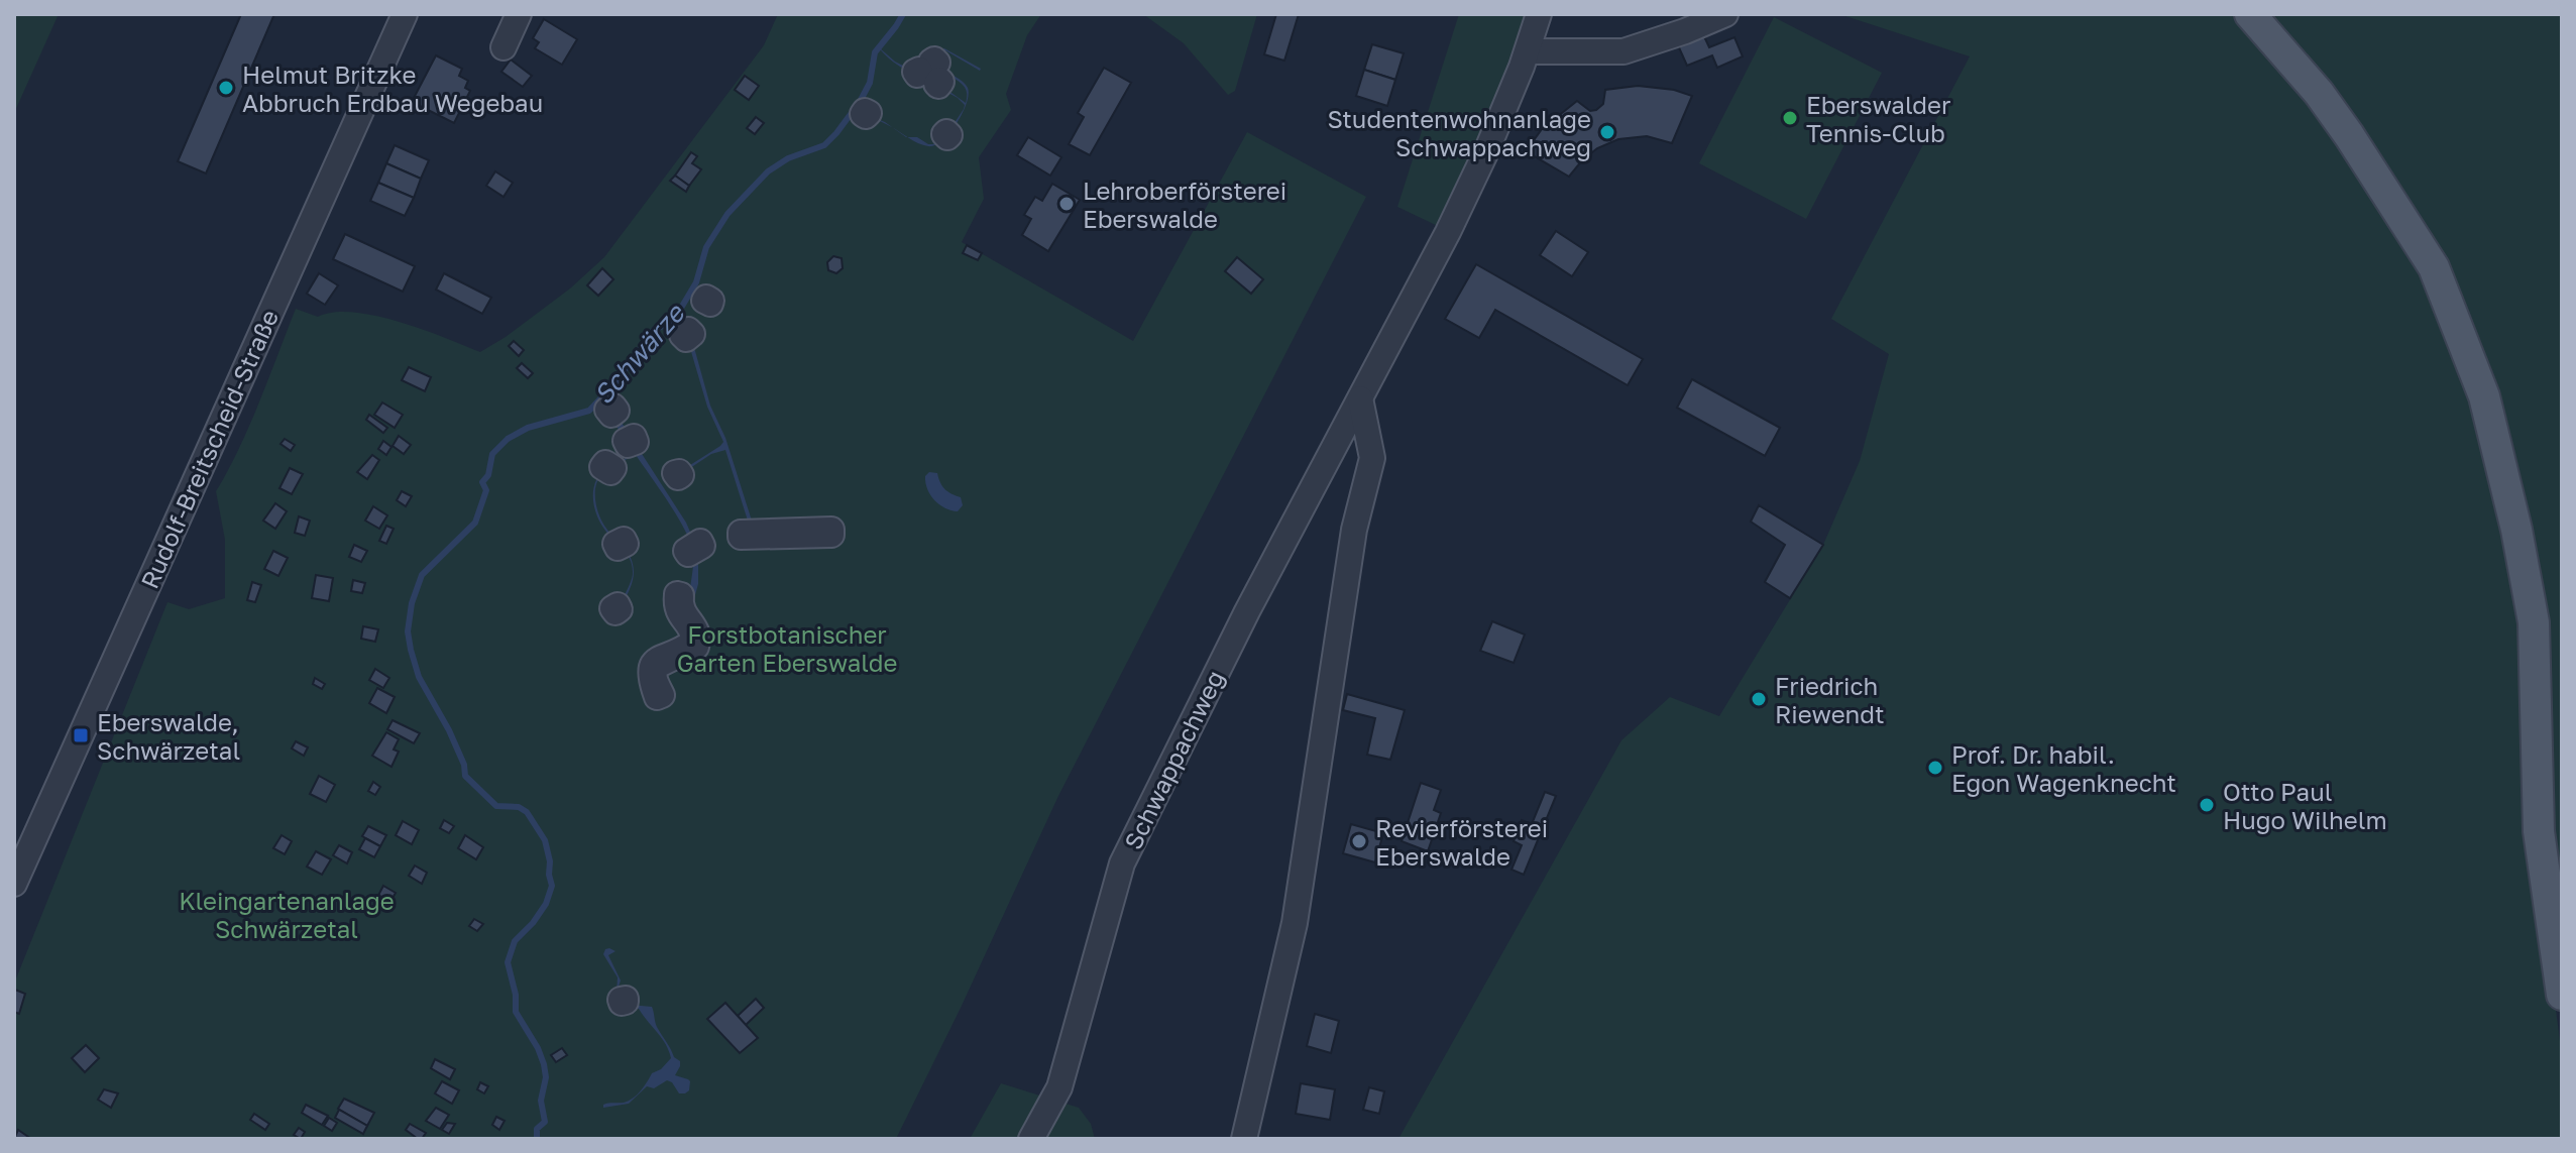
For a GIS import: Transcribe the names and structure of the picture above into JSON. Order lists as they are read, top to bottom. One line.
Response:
{"streets":{"street":["Rudolf-Breitscheid-Straße","Schwappachweg"]},"water":["Schwärze"],"parks":["Forstbotanischer Garten Eberswalde","Kleingartenanlage Schwärzetal"],"places":{"other":["Helmut Britzke Abbruch Erdbau Wegebau","Eberswalder Tennis-Club","Studentenwohnanlage Schwappachweg","Lehroberförsterei Eberswalde","Friedrich Riewendt","Prof. Dr. habil. Egon Wagenknecht","Otto Paul Hugo Wilhelm","Revierförsterei Eberswalde"],"transit":["Eberswalde, Schwärzetal"]}}
